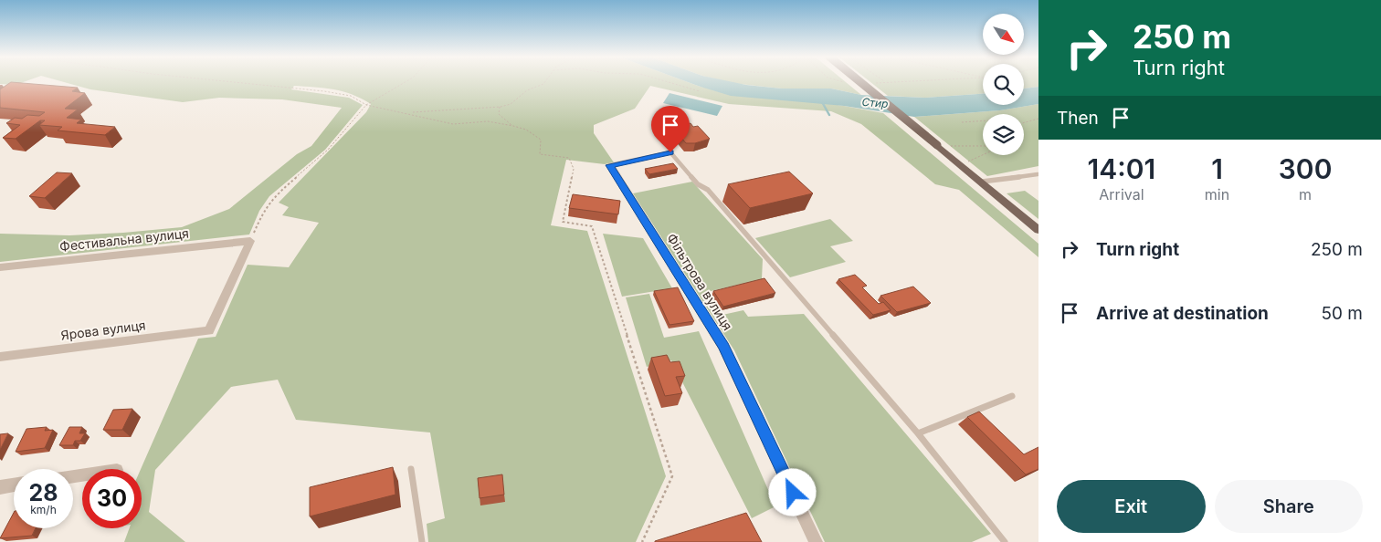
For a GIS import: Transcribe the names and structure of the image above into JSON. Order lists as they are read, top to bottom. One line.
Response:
{"streets":{"street":["Фестивальна вулиця","Фільтрова вулиця","Ярова вулиця"]},"crossings":[["Фестивальна вулиця","Ярова вулиця"]],"water":["Стир"],"north":"bottom right","page":{"turn":["250 m","Turn right"],"then":"Then","eta":["14:01","Arrival","1","min","300","m"],"list":[{"name":"Turn right","value":"250 m"},{"name":"Arrive at destination","value":"50 m"}],"speed":"28 km/h","limit":"30","buttons":["Exit","Share"]}}
